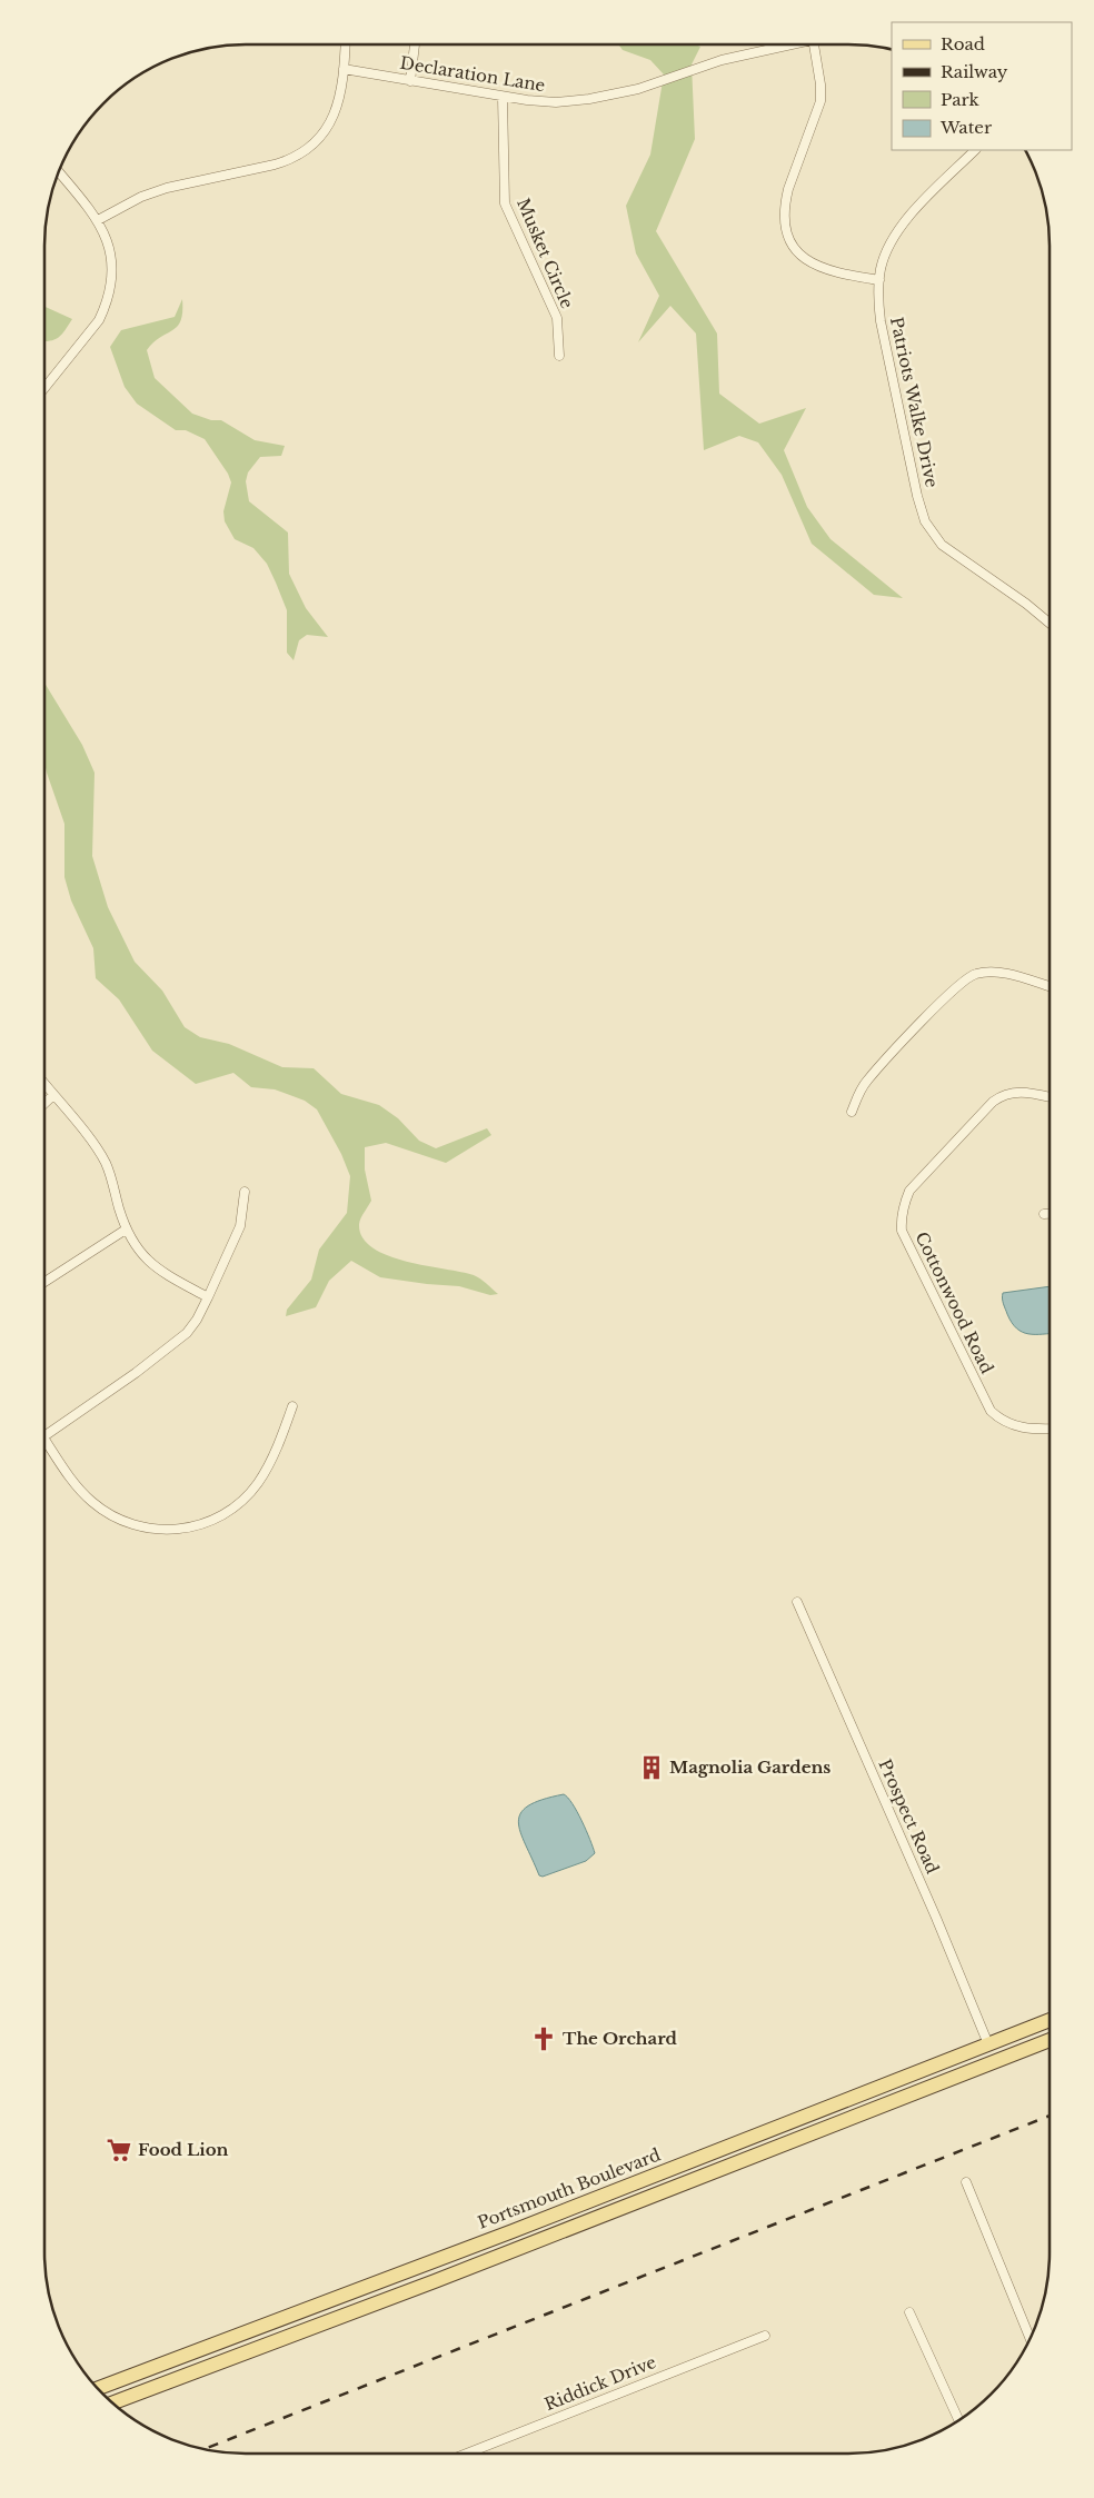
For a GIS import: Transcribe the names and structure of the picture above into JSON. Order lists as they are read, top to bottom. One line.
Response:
{"streets":{"main road":["Portsmouth Boulevard"],"street":["Declaration Lane","Musket Circle","Patriots Walke Drive","Cottonwood Road","Prospect Road","Riddick Drive"]},"crossings":[["Declaration Lane","Musket Circle"],["Prospect Road","Portsmouth Boulevard"]],"places":{"building":["Magnolia Gardens"],"church":["The Orchard"],"supermarket":["Food Lion"]},"legend":["Road","Railway","Park","Water"]}
